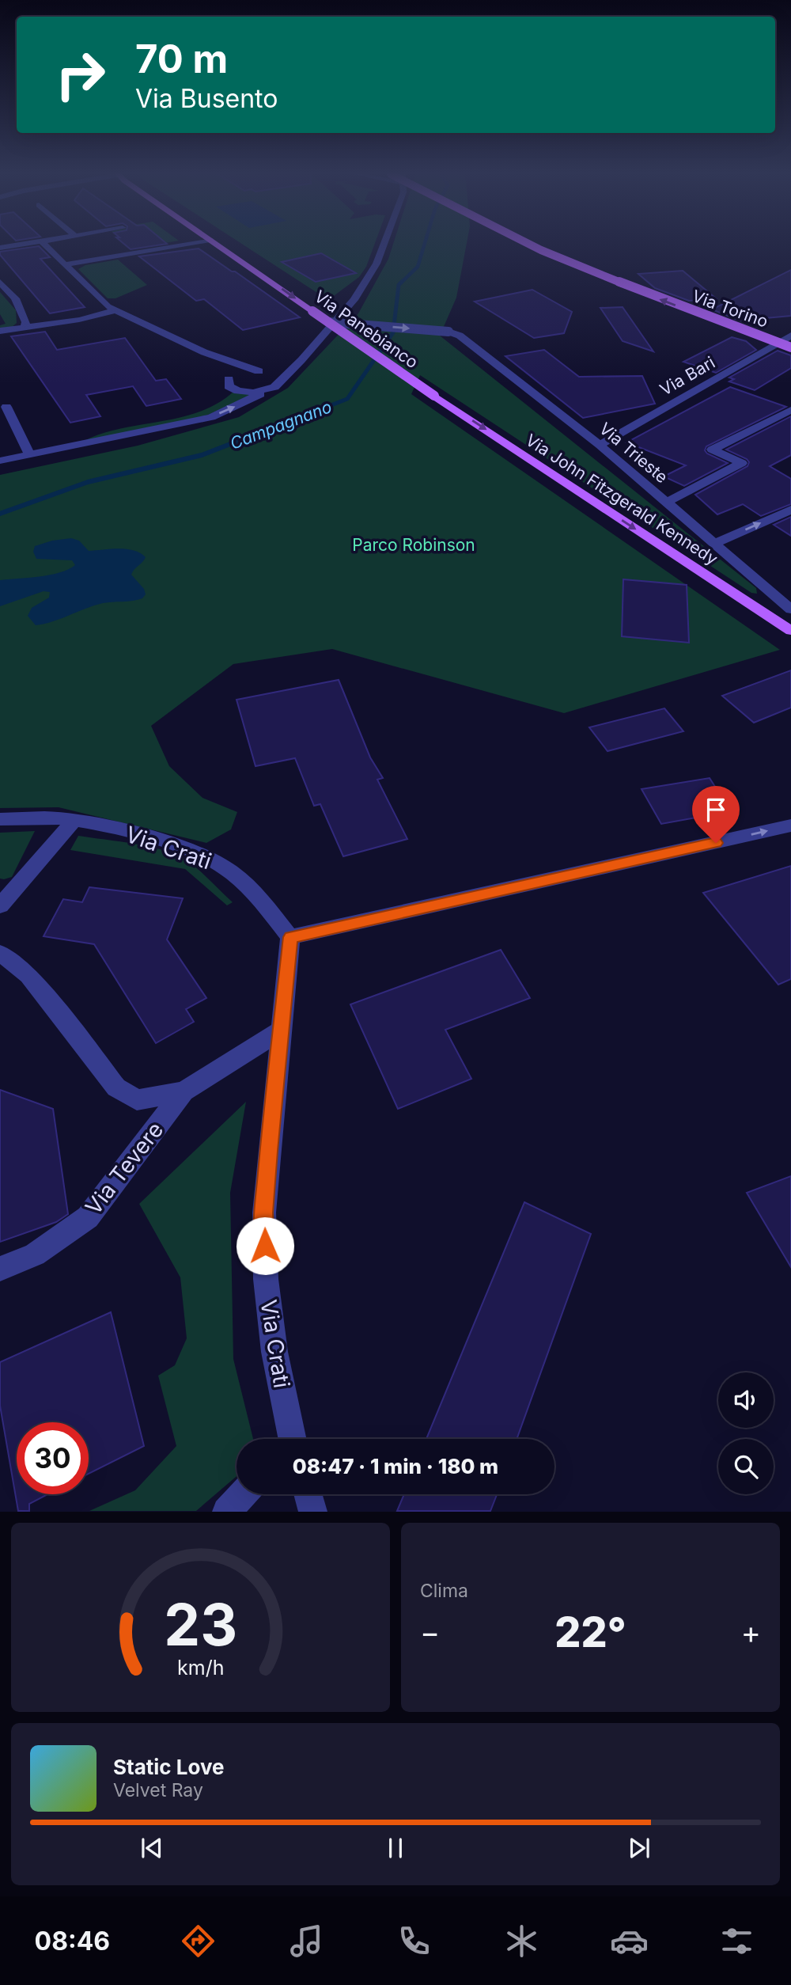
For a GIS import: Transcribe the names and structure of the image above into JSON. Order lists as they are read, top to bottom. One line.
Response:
{"streets":{"main road":["Via Torino","Via Panebianco","Via John Fitzgerald Kennedy"],"street":["Via Bari","Via Trieste","Via Crati","Via Tevere"]},"crossings":[["Via Panebianco","Via Trieste"],["Via Panebianco","Via John Fitzgerald Kennedy"],["Via Bari","Via Trieste"],["Via Crati","Via Tevere"]],"one_way":["Via Torino","Via Panebianco","Via Trieste","Via John Fitzgerald Kennedy"],"water":["Campagnano"],"parks":["Parco Robinson"],"page":{"turn":["70 m","Via Busento"],"limit":"30","trip":"08:47 · 1 min · 180 m","tile":"Clima","heat":["−","22°","+"],"song":["Static Love","Velvet Ray"],"tabs":"08:46","gauge":["23","km/h"]}}
